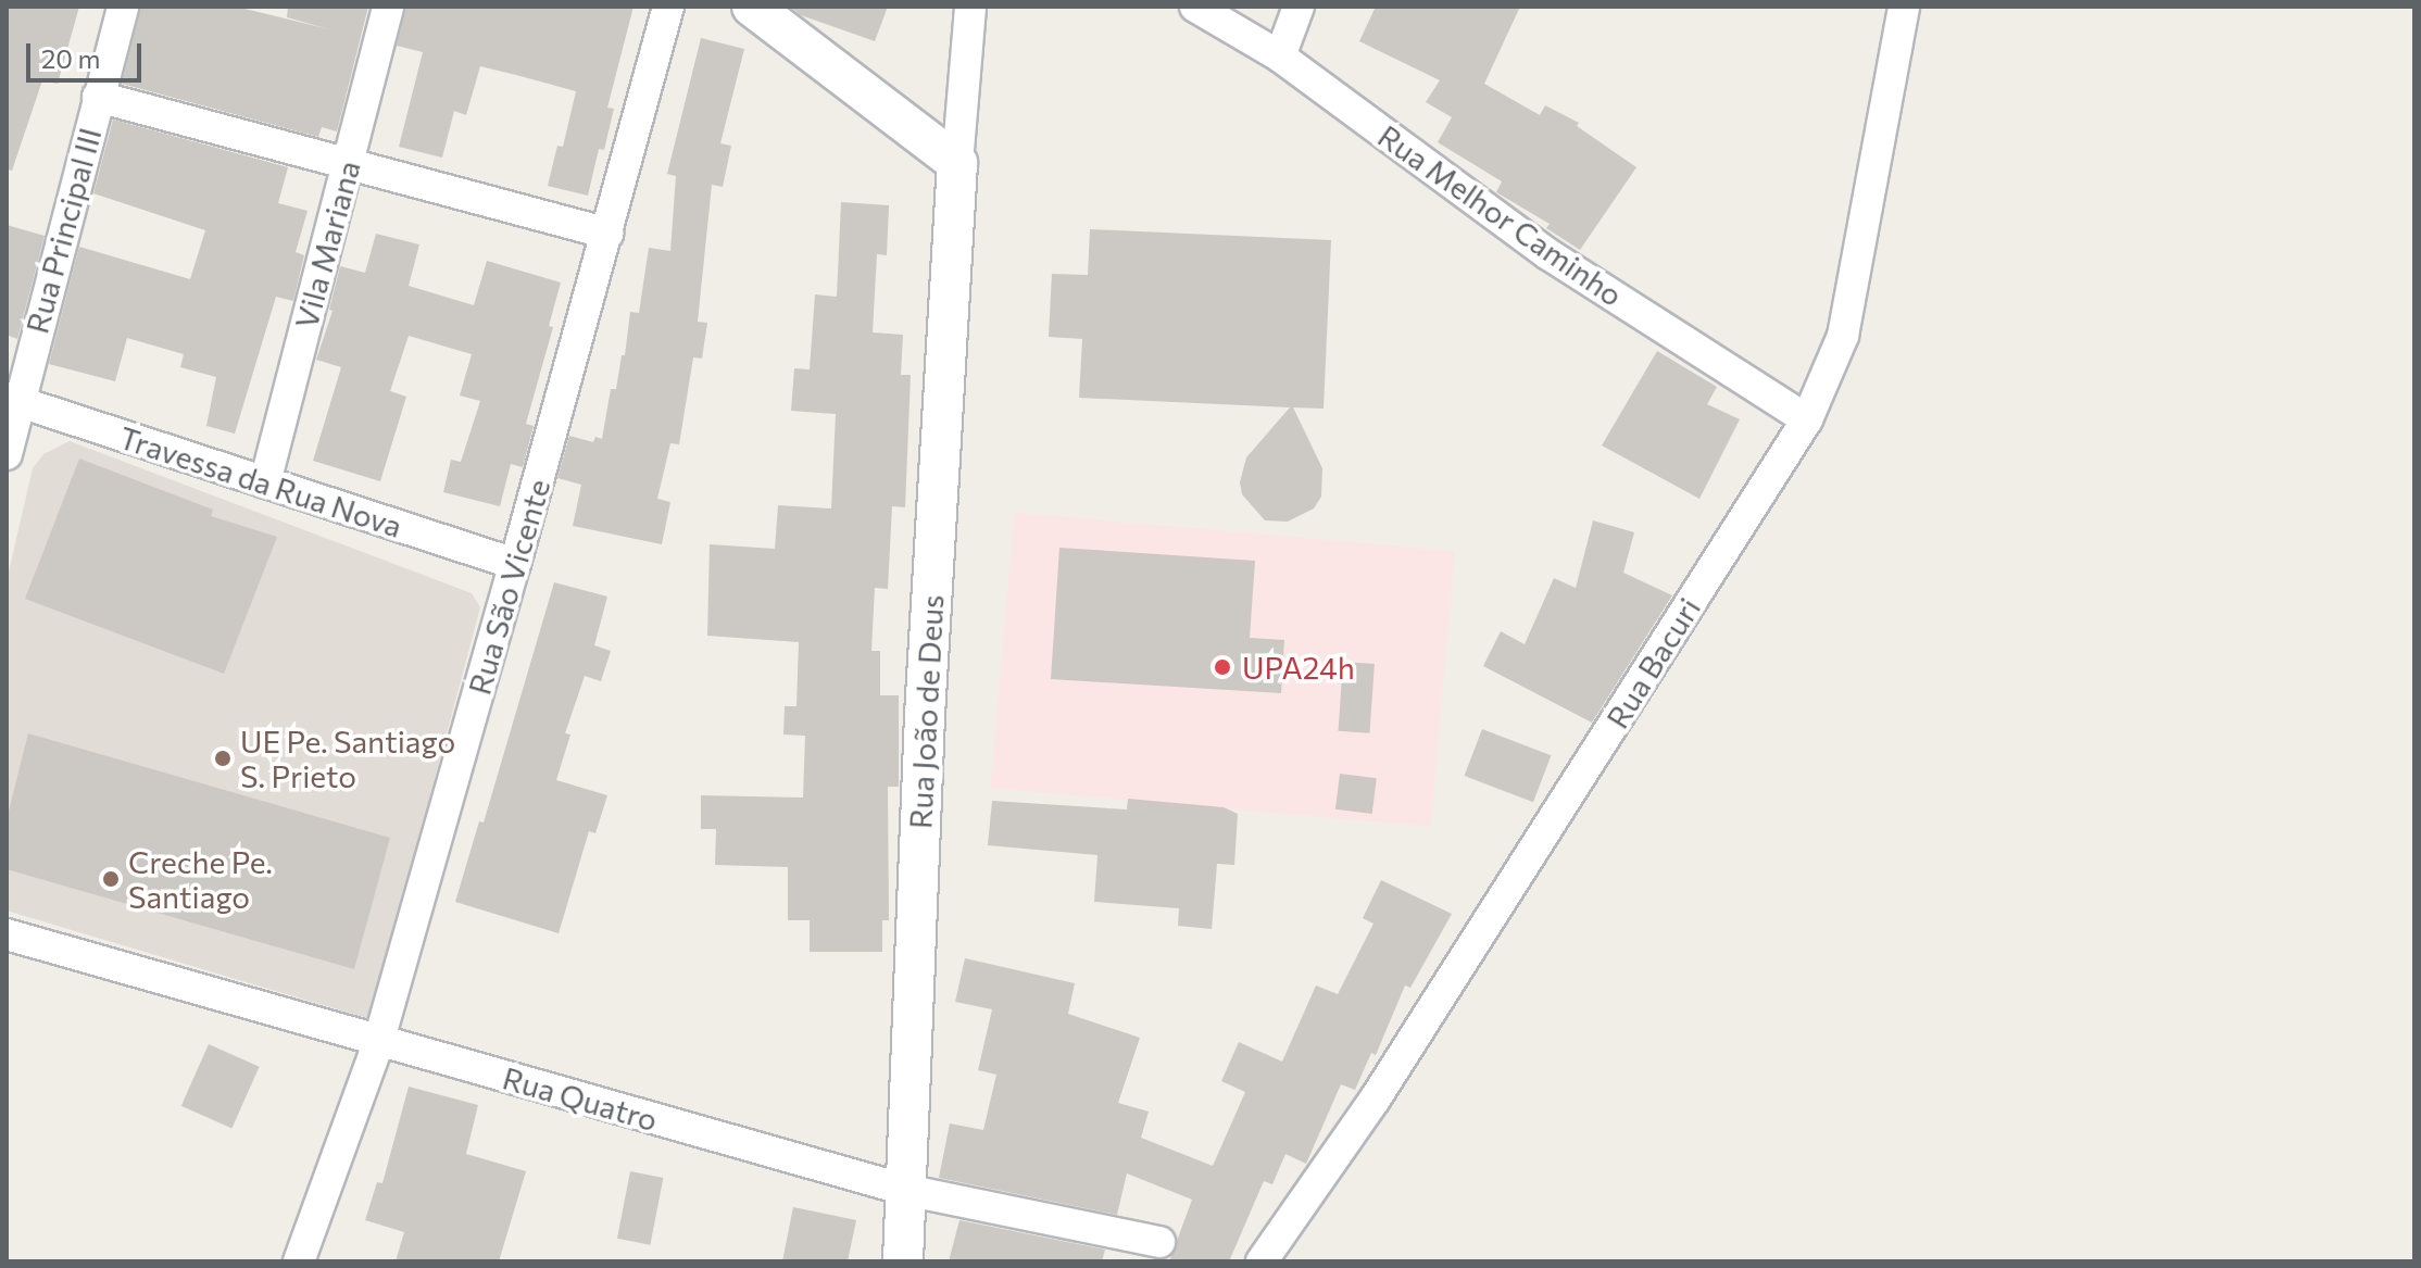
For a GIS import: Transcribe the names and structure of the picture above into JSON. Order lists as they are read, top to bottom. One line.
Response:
{"streets":{"street":["Rua Melhor Caminho","Rua Principal III","Vila Mariana","Travessa da Rua Nova","Rua São Vicente","Rua Bacuri","Rua João de Deus","Rua Quatro"]},"crossings":[["Rua Melhor Caminho","Rua Bacuri"],["Rua Principal III","Travessa da Rua Nova"],["Vila Mariana","Travessa da Rua Nova"],["Travessa da Rua Nova","Rua São Vicente"],["Rua São Vicente","Rua Quatro"],["Rua João de Deus","Rua Quatro"]],"places":["UPA24h","UE Pe. Santiago S. Prieto","Creche Pe. Santiago"],"scale_bar":"20 m"}
